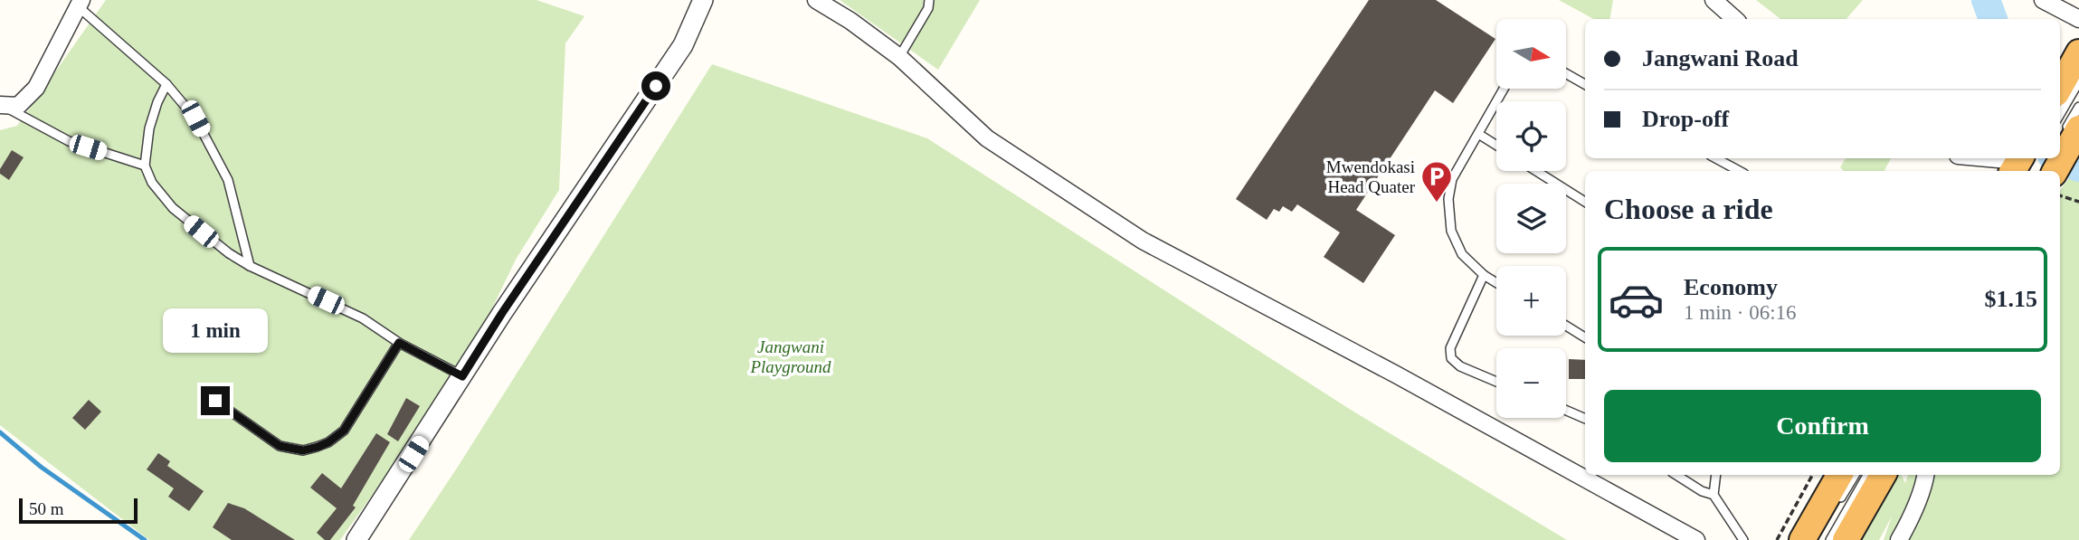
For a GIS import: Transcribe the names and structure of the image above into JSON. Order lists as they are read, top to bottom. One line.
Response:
{"parks":["Jangwani Playground"],"places":{"parking":["Mwendokasi Head Quater"]},"scale_bar":"50 m","north":"right","page":{"map_buttons":["+","−"],"banner":["Jangwani Road","Drop-off"],"heading":"Choose a ride","list":[{"name":"Economy","note":"1 min · 06:16","value":"$1.15"}],"bubble":"1 min","buttons":"Confirm","scale":"50 m"}}
